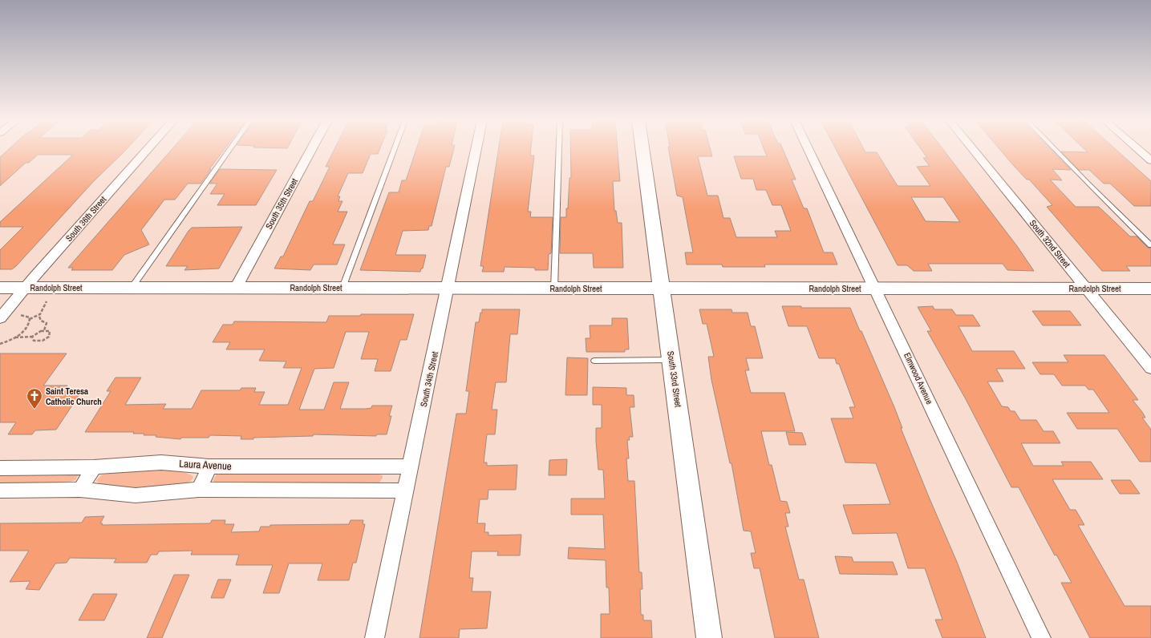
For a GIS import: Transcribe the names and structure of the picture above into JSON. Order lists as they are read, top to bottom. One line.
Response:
{"streets":{"main road":["Randolph Street","South 33rd Street"],"street":["South 35th Street","South 36th Street","South 32nd Street","Elmwood Avenue","South 34th Street","Laura Avenue"]},"crossings":[["South 35th Street","Randolph Street"],["South 36th Street","Randolph Street"],["South 32nd Street","Randolph Street"],["Randolph Street","Elmwood Avenue"],["Randolph Street","South 34th Street"],["Randolph Street","South 33rd Street"],["South 34th Street","Laura Avenue"]],"places":{"church":["Saint Teresa Catholic Church"]}}
